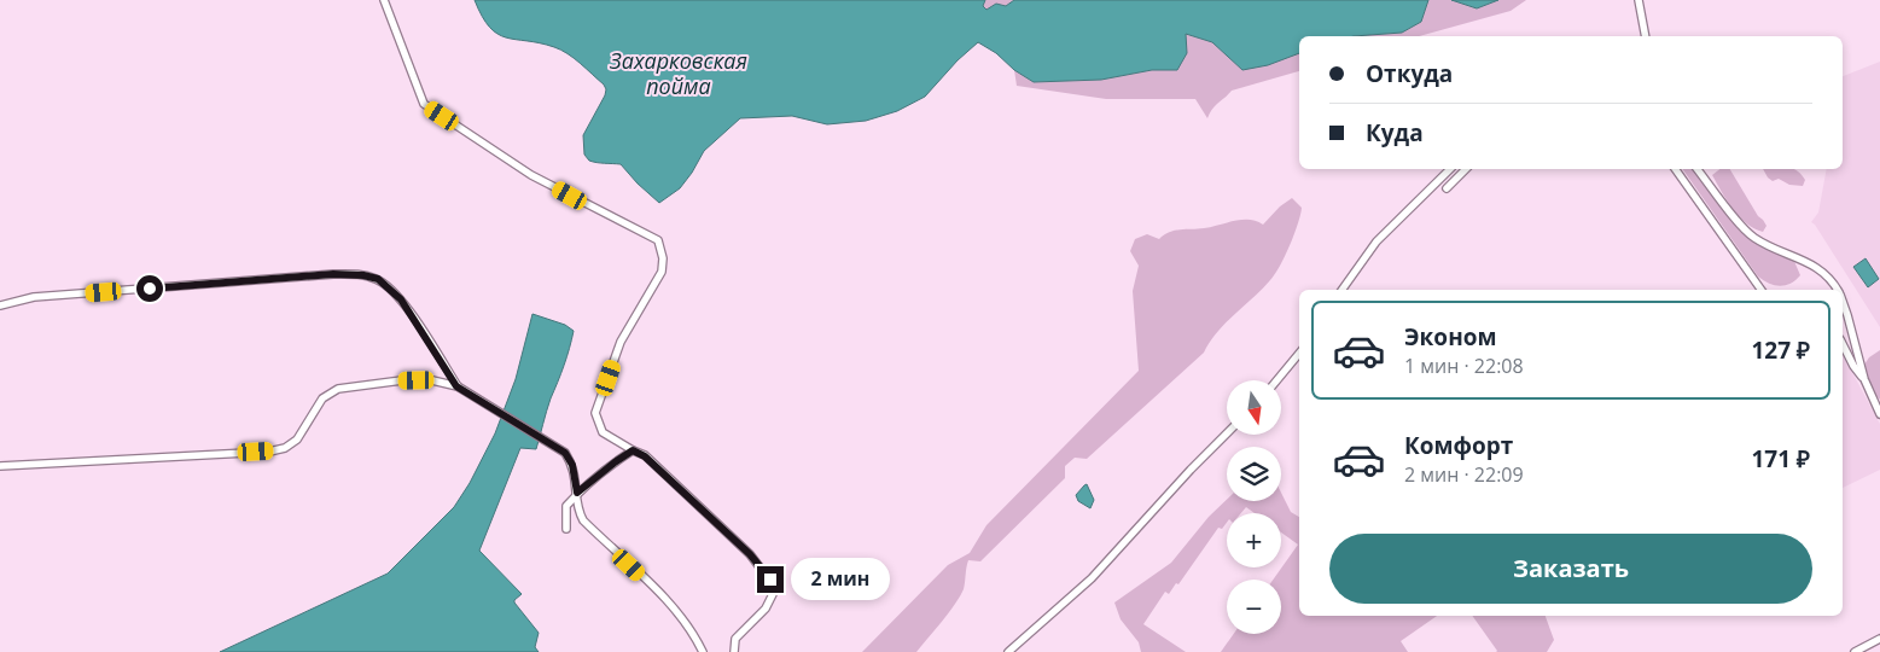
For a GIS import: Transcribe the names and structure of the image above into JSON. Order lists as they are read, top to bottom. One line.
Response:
{"water":["Захарковская пойма"],"north":"bottom","page":{"banner":["Откуда","Куда"],"list":[{"name":"Эконом","note":"1 мин · 22:08","value":"127 ₽"},{"name":"Комфорт","note":"2 мин · 22:09","value":"171 ₽"}],"map_buttons":["+","−"],"buttons":"Заказать","bubble":"2 мин"}}
